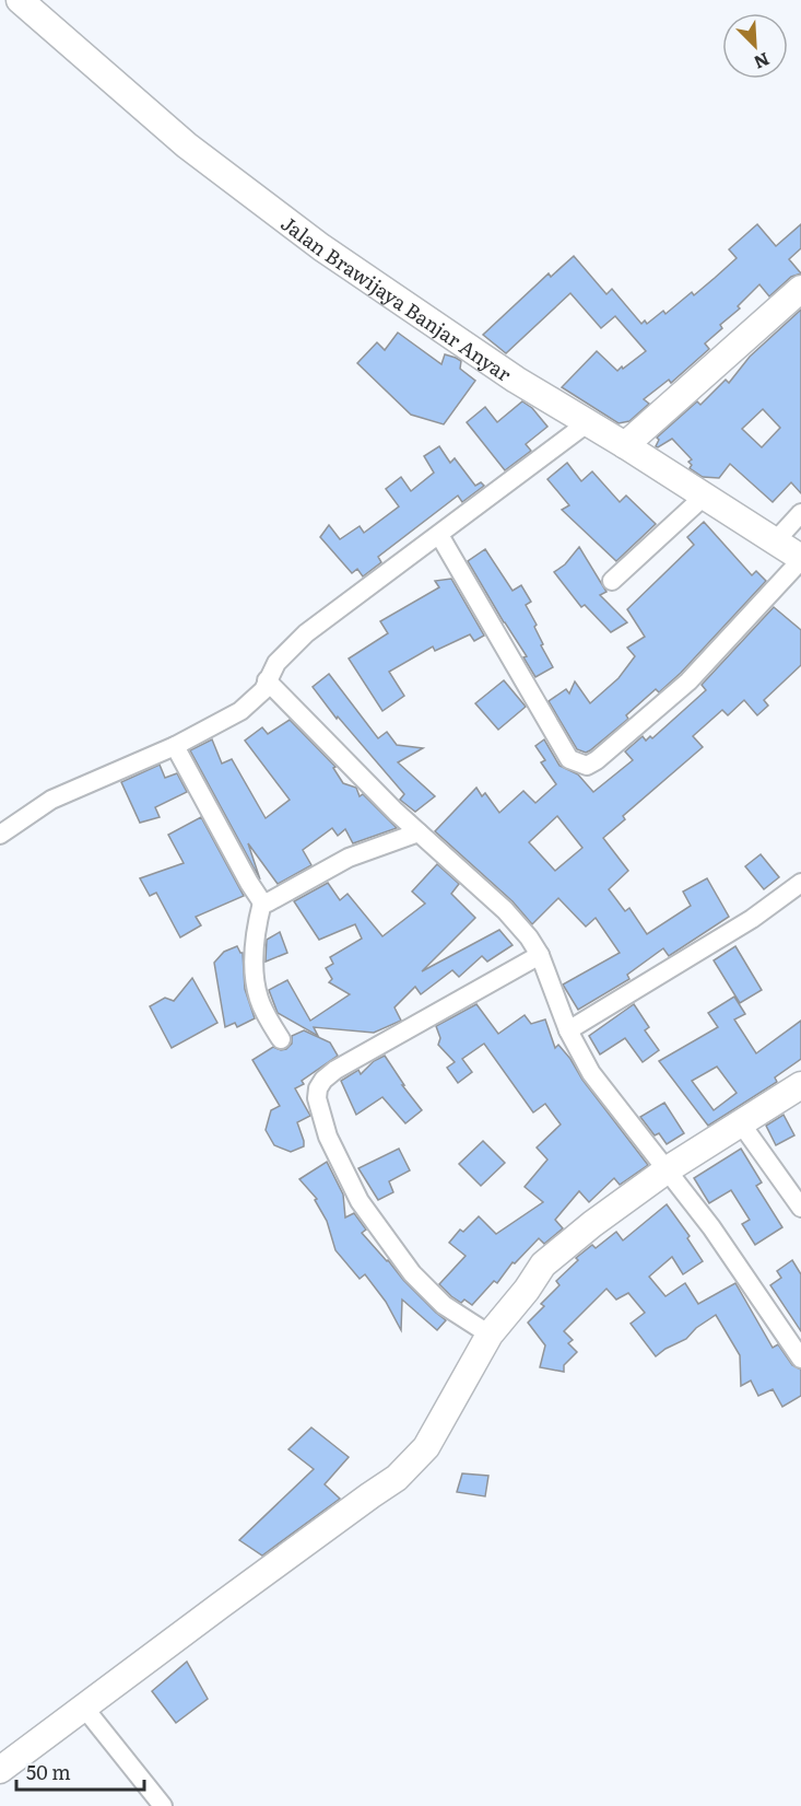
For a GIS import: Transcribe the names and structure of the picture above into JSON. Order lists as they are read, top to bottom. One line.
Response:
{"streets":{"street":["Jalan Brawijaya Banjar Anyar"]},"scale_bar":"50 m","north":"bottom right"}
